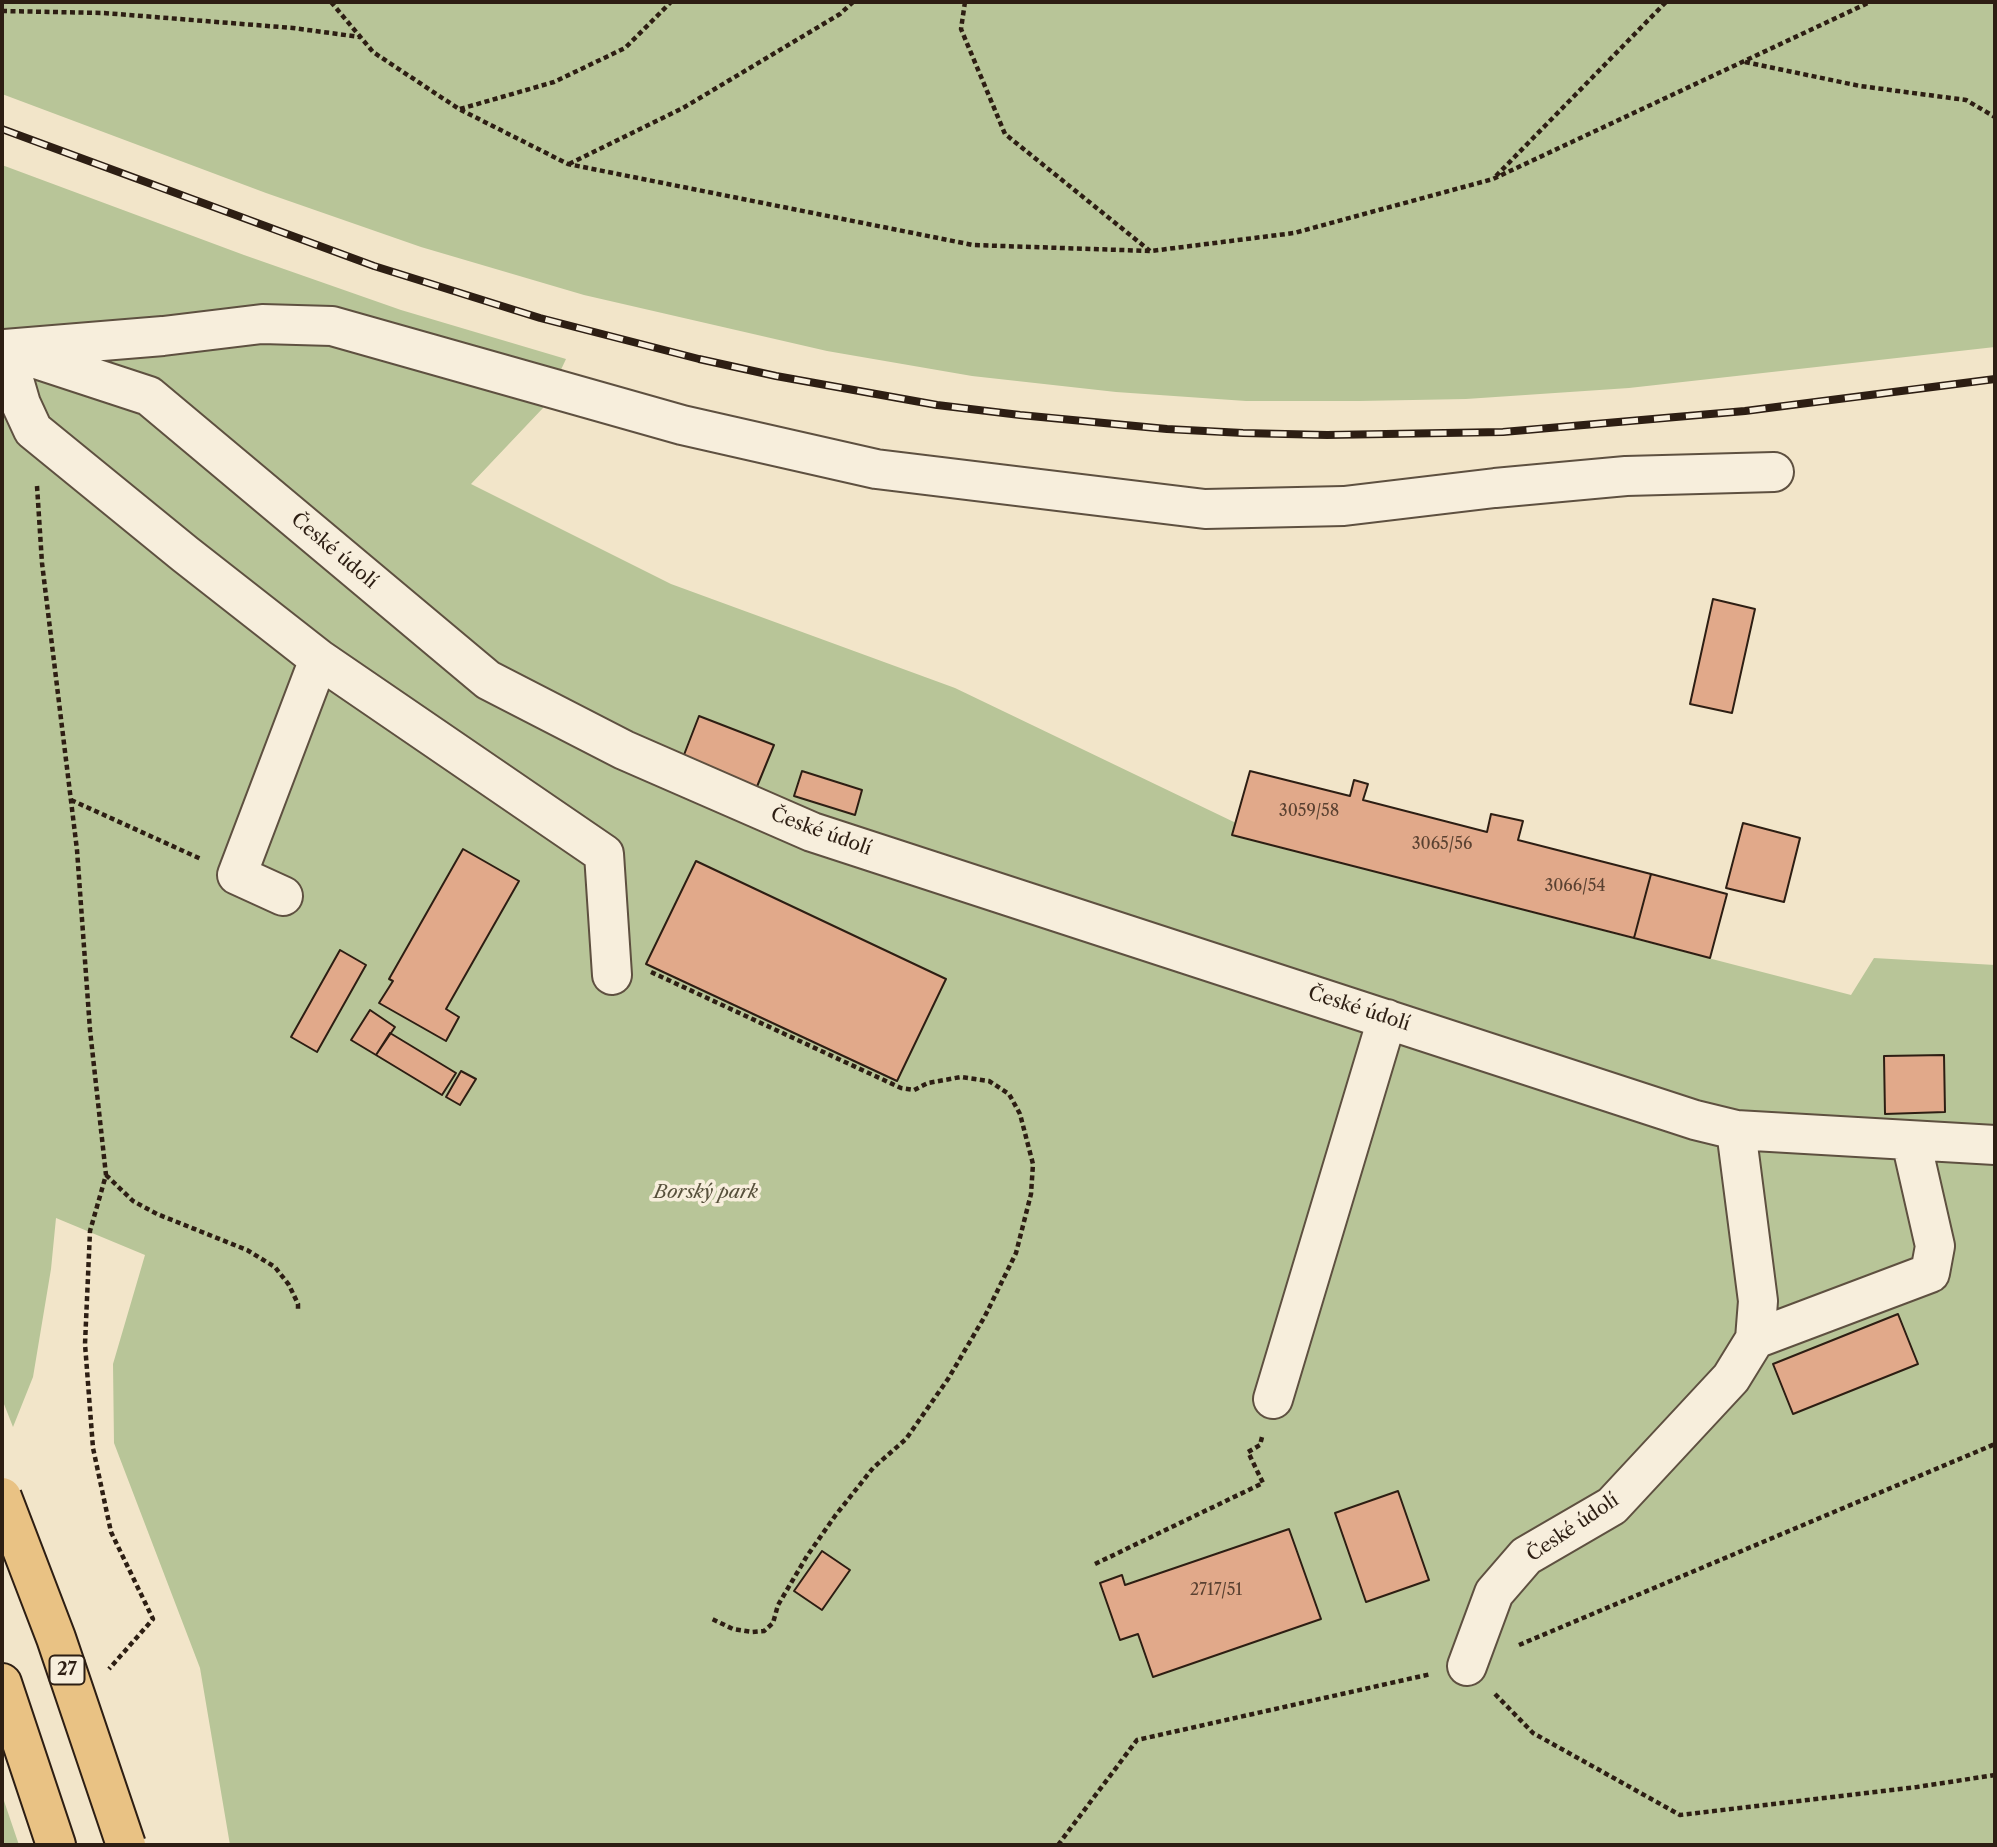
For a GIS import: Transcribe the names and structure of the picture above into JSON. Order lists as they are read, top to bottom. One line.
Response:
{"streets":{"highway":["27"],"street":["České údolí"]},"parks":["Borský park"],"house_numbers":["3059/58","3065/56","3066/54","2717/51"]}
